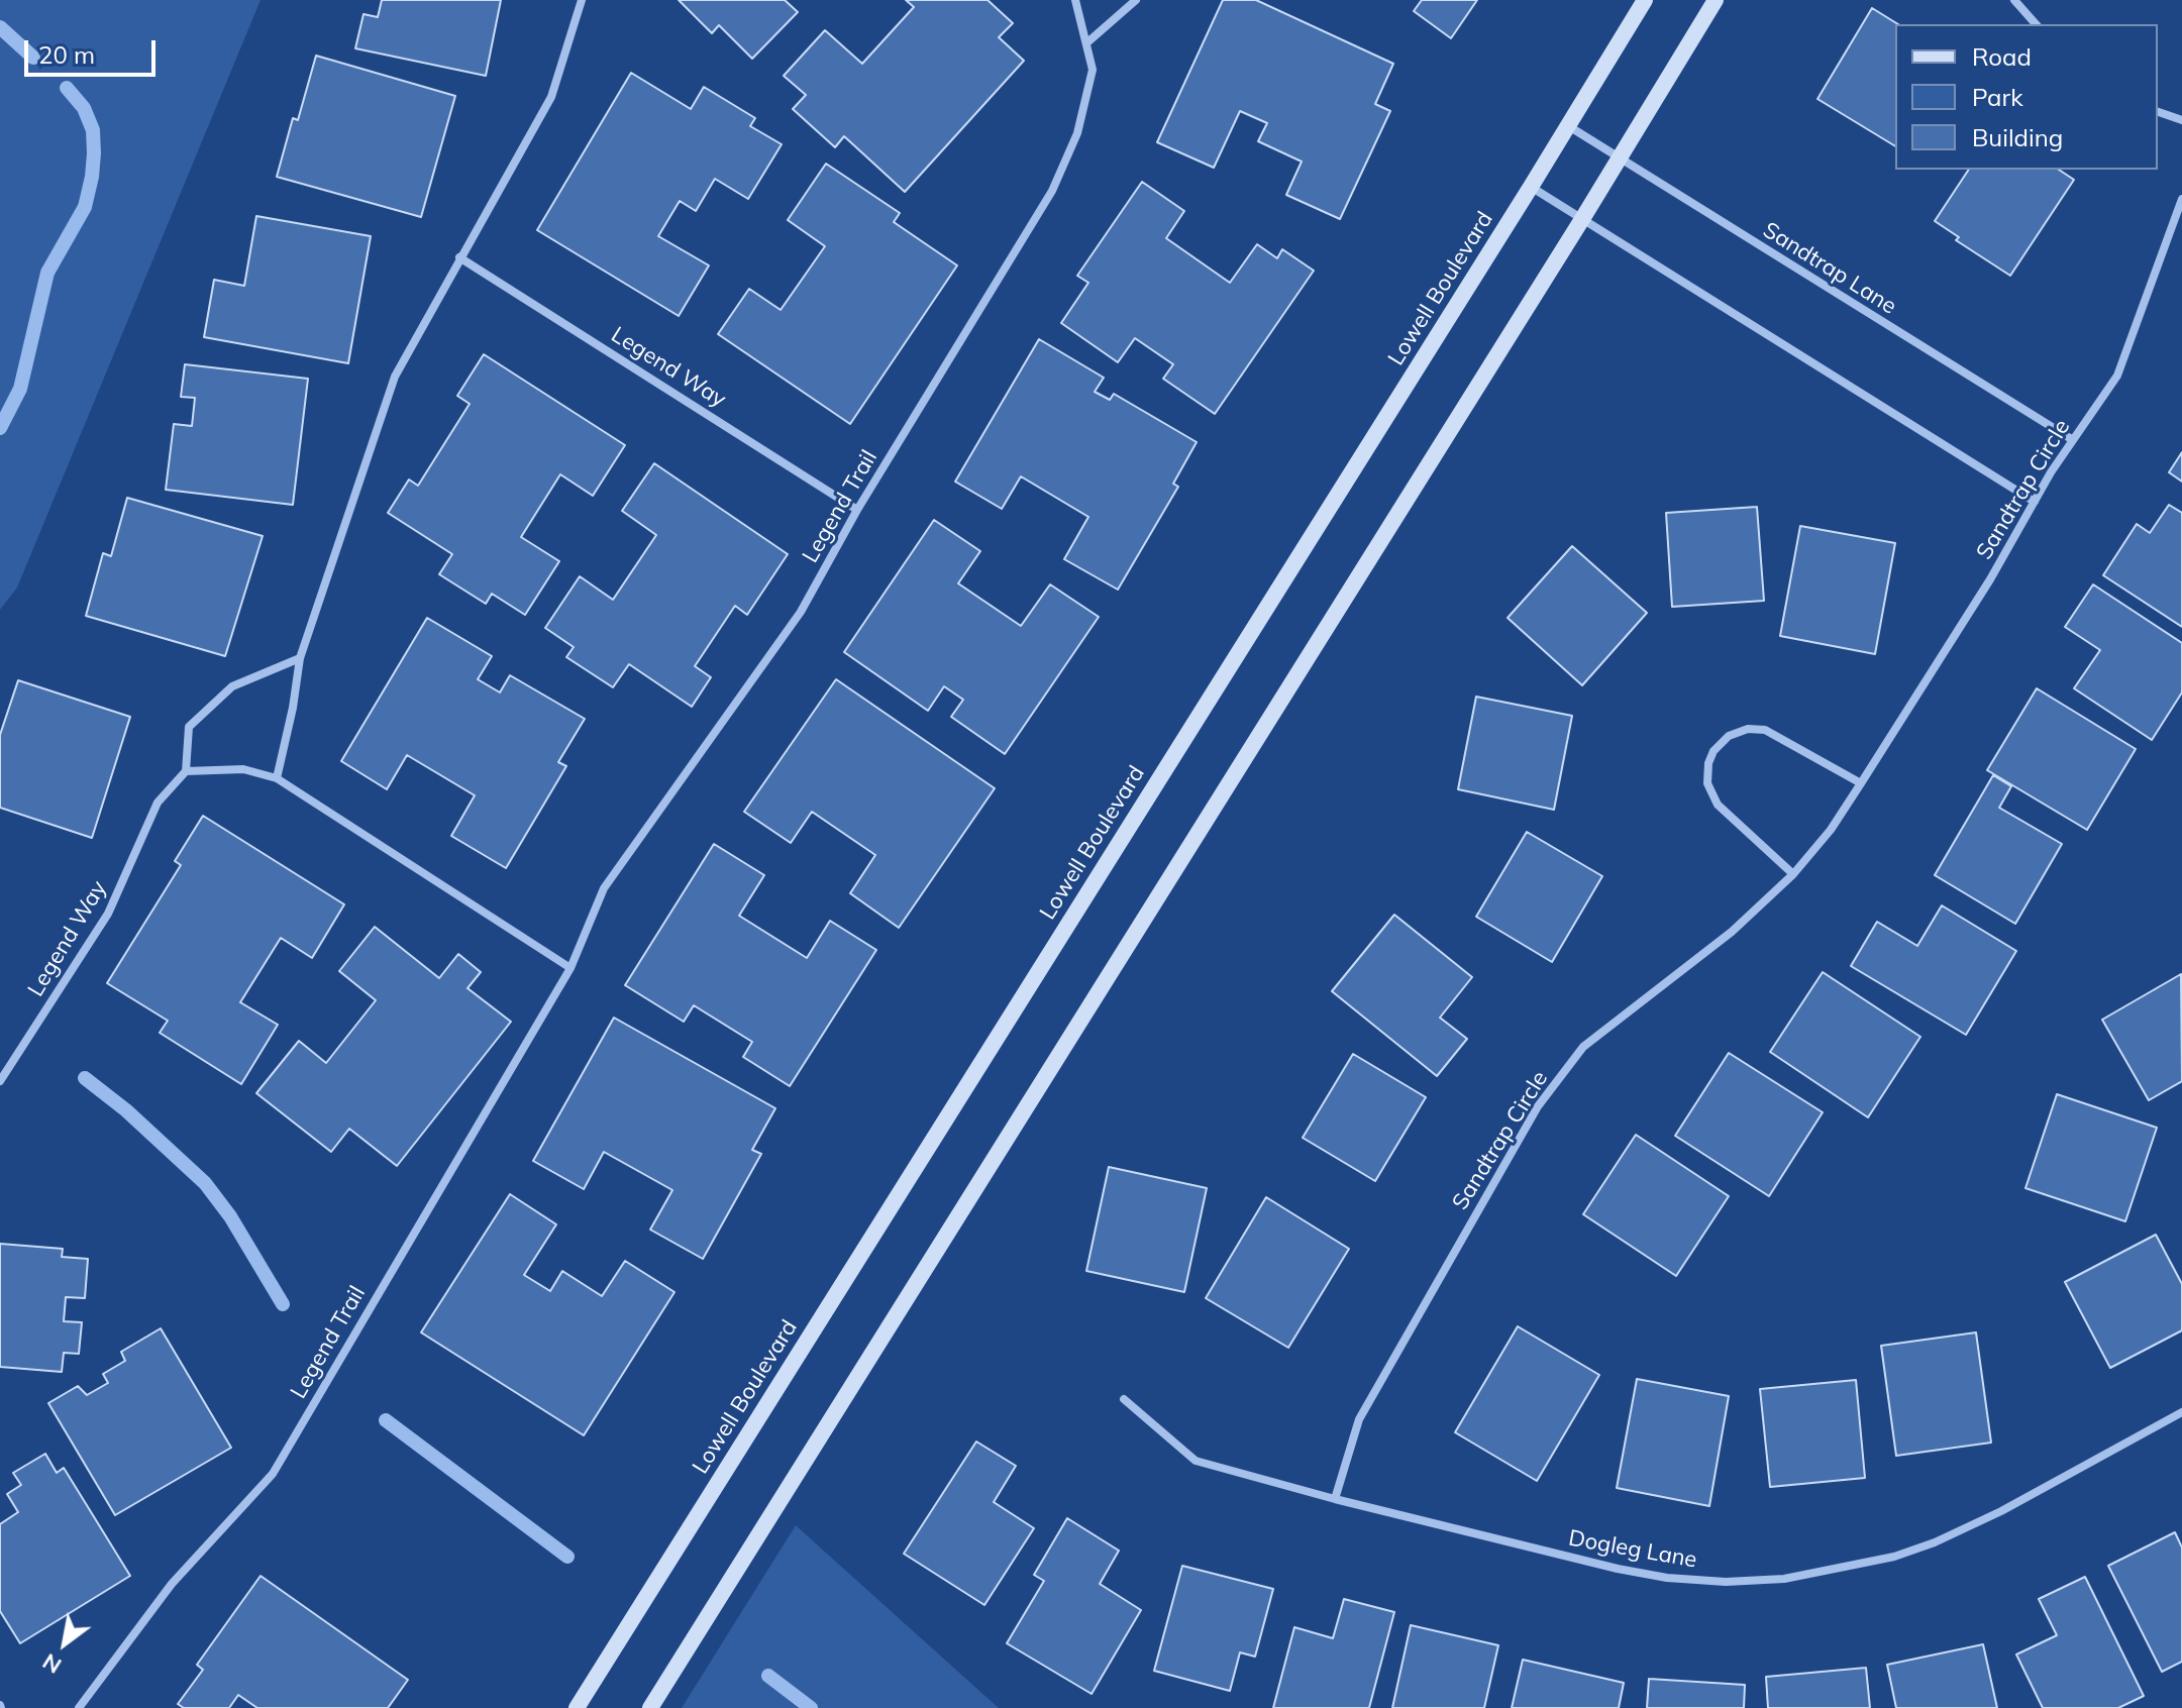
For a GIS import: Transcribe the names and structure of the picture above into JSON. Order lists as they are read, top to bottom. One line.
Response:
{"streets":{"main road":["Lowell Boulevard"],"street":["Sandtrap Lane","Legend Way","Sandtrap Circle","Legend Trail","Dogleg Lane"]},"crossings":[["Sandtrap Lane","Lowell Boulevard"],["Sandtrap Lane","Sandtrap Circle"],["Legend Way","Legend Trail"],["Sandtrap Circle","Dogleg Lane"]],"legend":["Road","Park","Building"],"scale_bar":"20 m","north":"bottom left"}
